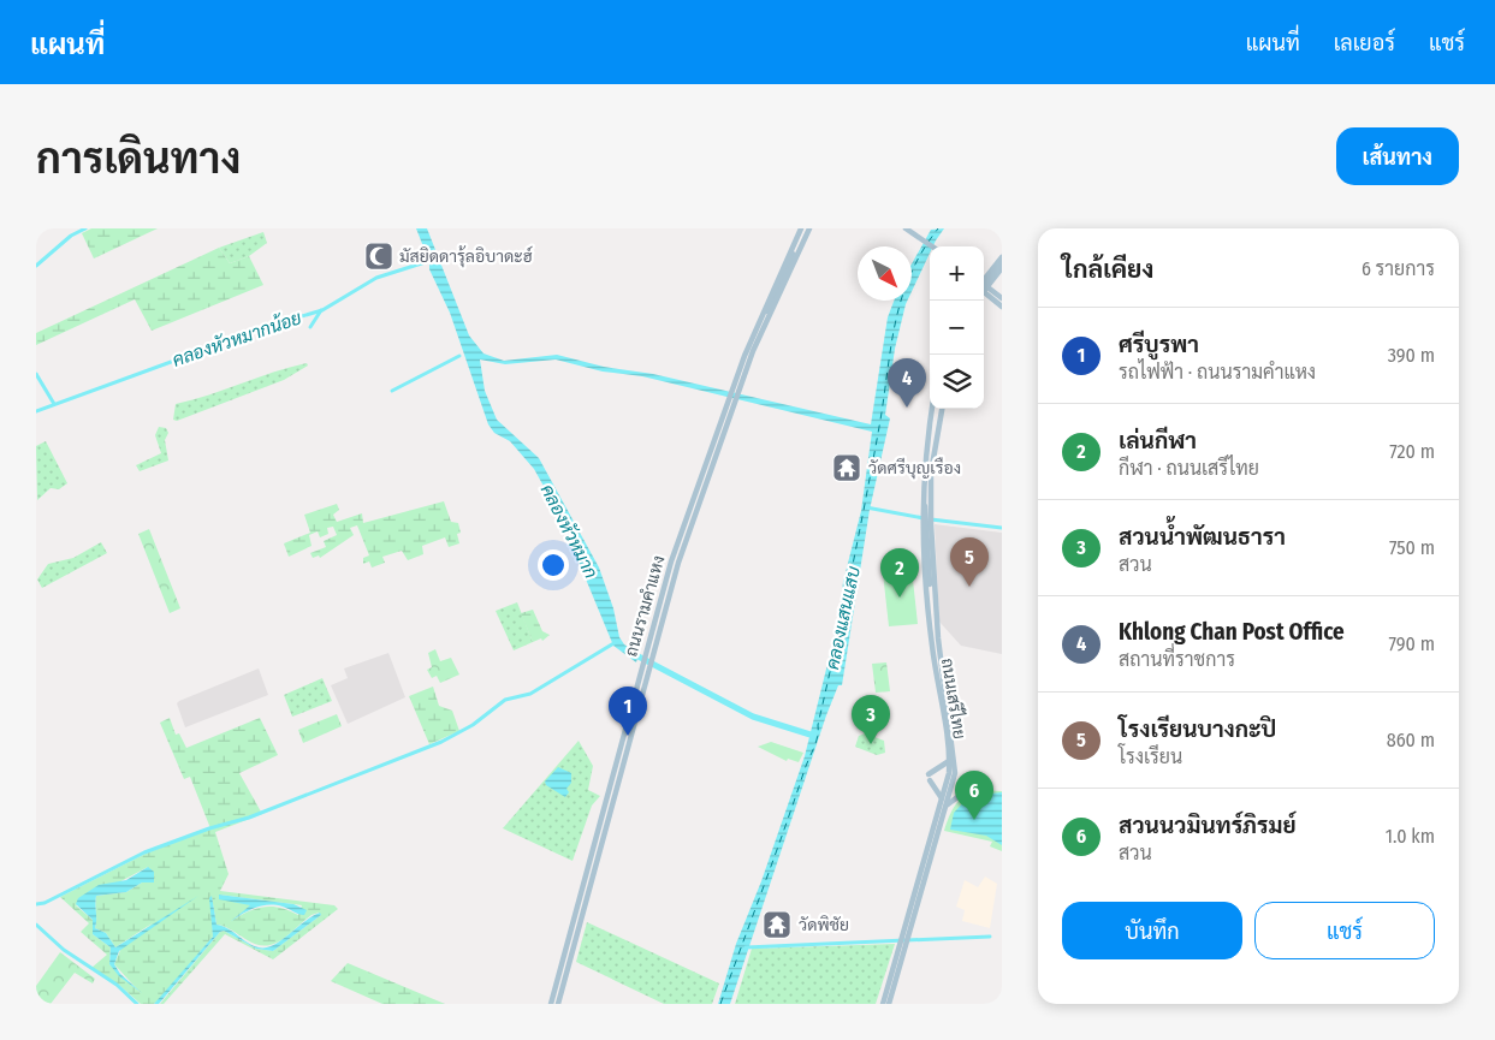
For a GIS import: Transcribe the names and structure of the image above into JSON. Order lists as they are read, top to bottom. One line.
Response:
{"streets":{"main road":["ถนนรามคำแหง","ถนนเสรีไทย"]},"water":["คลองหัวหมากน้อย","คลองหัวหมาก","คลองแสนแสบ"],"places":{"mosque":["มัสยิดดารุ้ลอิบาดะฮ์"],"temple":["วัดศรีบุญเรือง","วัดพิชัย"]},"north":"bottom right","page":{"header":"แผนที่","nav":["แผนที่","เลเยอร์","แชร์"],"buttons":["เส้นทาง",["บันทึก","แชร์"]],"title":"การเดินทาง","heading":["ใกล้เคียง","6 รายการ"],"map_buttons":["+","−"],"list":[{"mark":"1","name":"ศรีบูรพา","note":"รถไฟฟ้า · ถนนรามคำแหง","value":"390 m"},{"mark":"2","name":"เล่นกีฬา","note":"กีฬา · ถนนเสรีไทย","value":"720 m"},{"mark":"3","name":"สวนน้ำพัฒนธารา","note":"สวน","value":"750 m"},{"mark":"4","name":"Khlong Chan Post Office","note":"สถานที่ราชการ","value":"790 m"},{"mark":"5","name":"โรงเรียนบางกะปิ","note":"โรงเรียน","value":"860 m"},{"mark":"6","name":"สวนนวมินทร์ภิรมย์","note":"สวน","value":"1.0 km"}],"pins":["4","5","2","1","3","6"]}}
